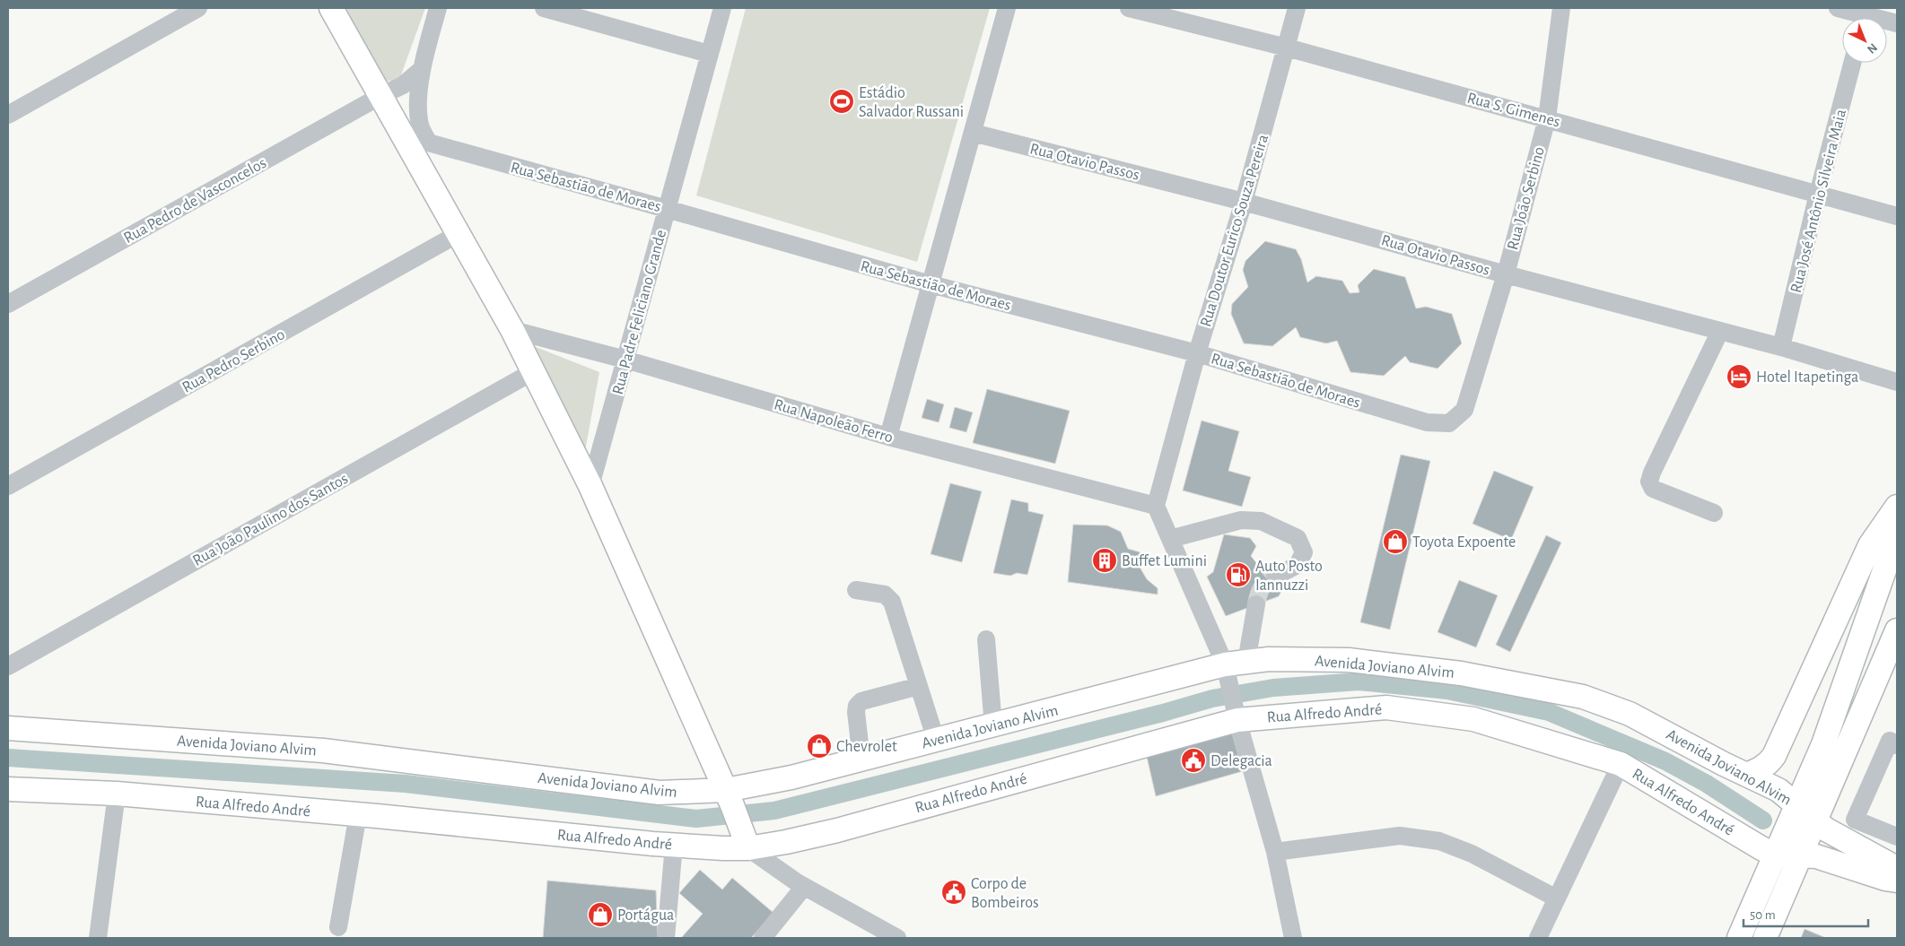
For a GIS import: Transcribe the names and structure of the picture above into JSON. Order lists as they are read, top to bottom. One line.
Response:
{"streets":{"main road":["Avenida Joviano Alvim","Rua Alfredo André"],"street":["Rua S. Gimenes","Rua Otavio Passos","Rua Sebastião de Moraes","Rua João Serbino","Rua Pedro de Vasconcelos","Rua José Antônio Silveira Maia","Rua Doutor Eurico Souza Pereira","Rua Padre Feliciano Grande","Rua Pedro Serbino","Rua Napoleão Ferro","Rua João Paulino dos Santos"]},"crossings":[["Rua S. Gimenes","Rua João Serbino"],["Rua S. Gimenes","Rua José Antônio Silveira Maia"],["Rua S. Gimenes","Rua Doutor Eurico Souza Pereira"],["Rua Otavio Passos","Rua João Serbino"],["Rua Otavio Passos","Rua José Antônio Silveira Maia"],["Rua Otavio Passos","Rua Doutor Eurico Souza Pereira"],["Rua Sebastião de Moraes","Rua João Serbino"],["Rua Sebastião de Moraes","Rua Doutor Eurico Souza Pereira"],["Rua Sebastião de Moraes","Rua Padre Feliciano Grande"],["Rua Doutor Eurico Souza Pereira","Rua Napoleão Ferro"],["Rua Padre Feliciano Grande","Rua Napoleão Ferro"]],"places":{"sports":["Estádio Salvador Russani"],"hotel":["Hotel Itapetinga"],"shop":["Toyota Expoente","Chevrolet","Portágua"],"building":["Buffet Lumini"],"fuel station":["Auto Posto Iannuzzi"],"public building":["Delegacia","Corpo de Bombeiros"]},"scale_bar":"50 m","north":"bottom right"}
